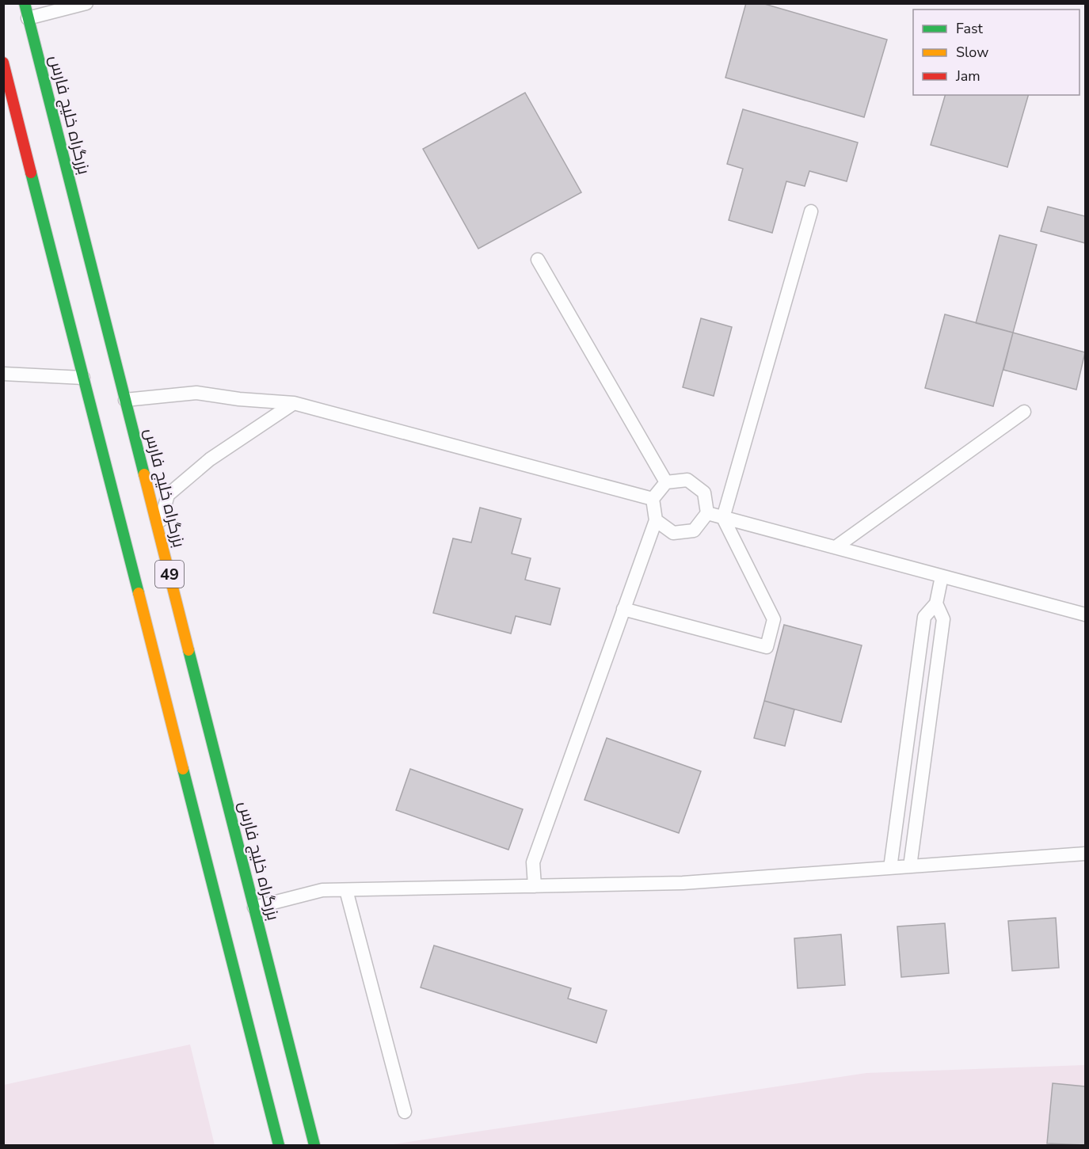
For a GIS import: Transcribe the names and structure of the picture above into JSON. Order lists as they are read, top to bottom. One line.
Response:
{"streets":{"highway":["بزرگراه خلیج فارس","49"]},"legend":["Fast","Slow","Jam"]}
